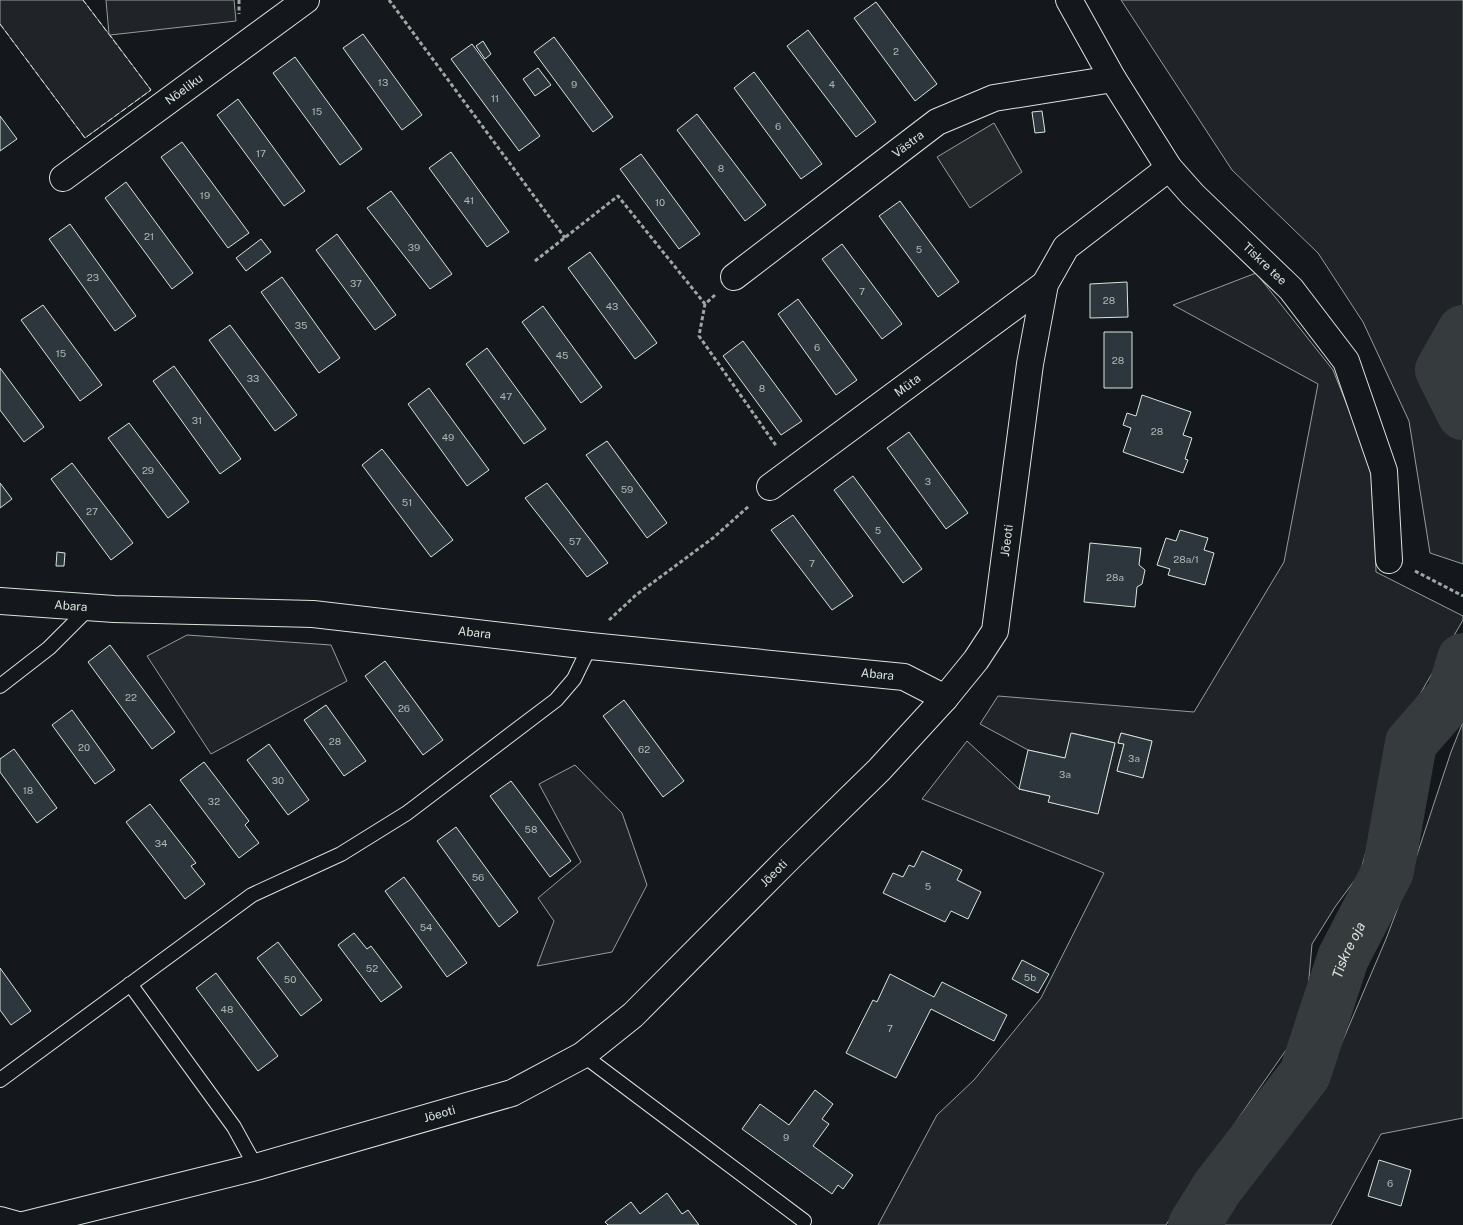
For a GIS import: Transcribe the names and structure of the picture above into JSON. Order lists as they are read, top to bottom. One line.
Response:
{"streets":{"street":["Nõeliku","Västra","Tiskre tee","Müta","Jõeoti","Abara"]},"crossings":[["Västra","Tiskre tee"],["Tiskre tee","Jõeoti"],["Müta","Jõeoti"],["Jõeoti","Abara"]],"water":["Tiskre oja"],"house_numbers":["2","13","9","4","11","15","6","17","8","19","41","10","21","39","5","23","37","7","28","43","35","6","15","45","28","33","8","47","31","28","49","29","3","59","51","27","5","57","28a/1","7","28a","22","26","28","20","62","3a","3a","30","18","32","58","34","56","5","54","52","5b","50","48","7","9","6"]}
